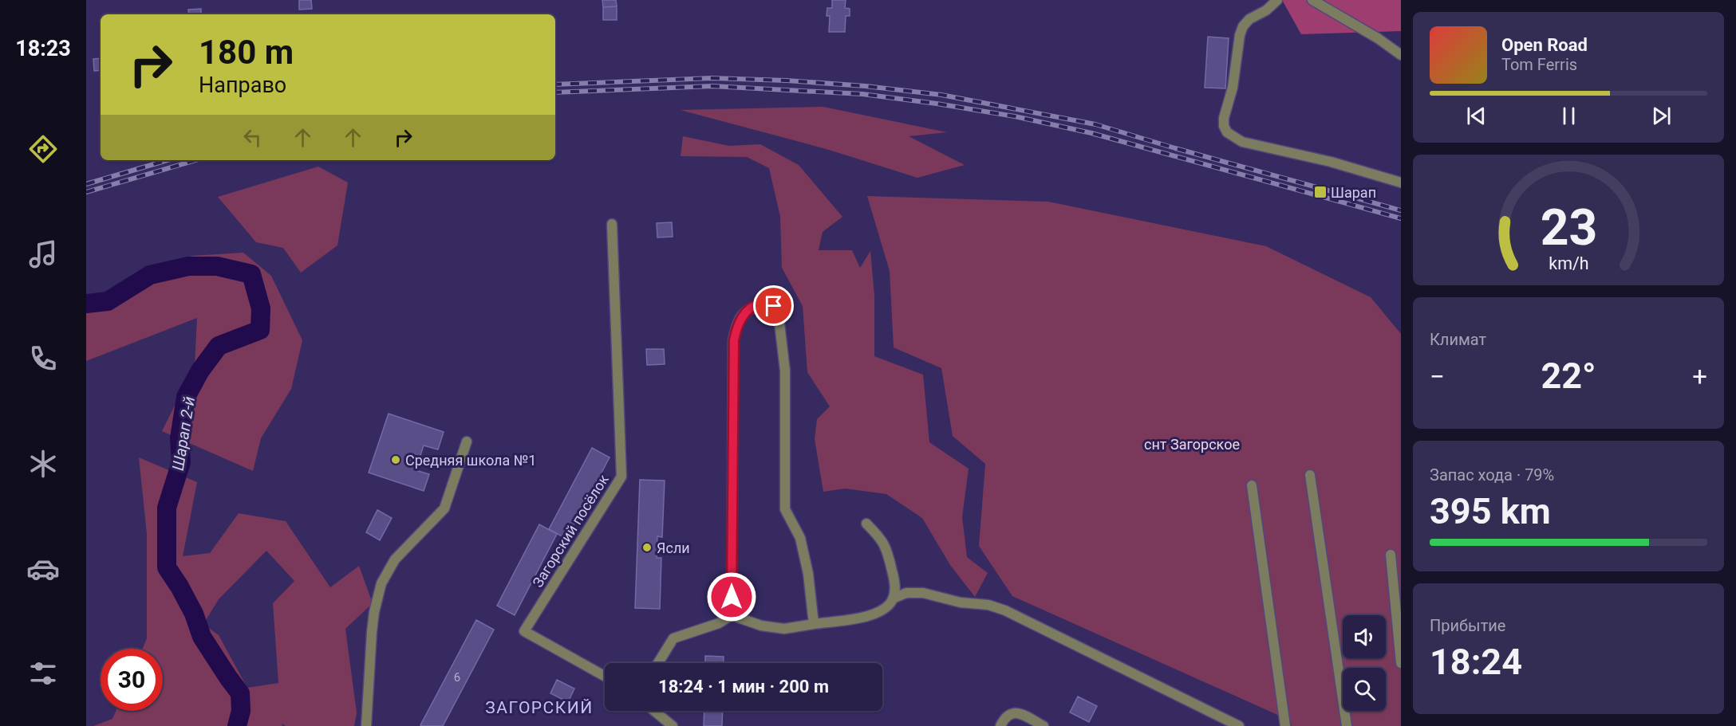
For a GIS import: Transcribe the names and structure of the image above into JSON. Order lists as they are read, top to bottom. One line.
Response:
{"streets":{"street":["Загорский посёлок"]},"districts":["ЗАГОРСКИЙ"],"water":["Шарап 2-й"],"parks":["снт Загорское"],"places":{"transit":["Шарап"],"other":["Средняя школа №1","Ясли"]},"house_numbers":["6"],"page":{"tabs":"18:23","turn":["180 m","Направо"],"song":["Open Road","Tom Ferris"],"tile":["Климат",["Запас хода · 79%","395 km"],["Прибытие","18:24"]],"heat":["−","22°","+"],"limit":"30","trip":"18:24 · 1 мин · 200 m","gauge":["23","km/h"]}}
